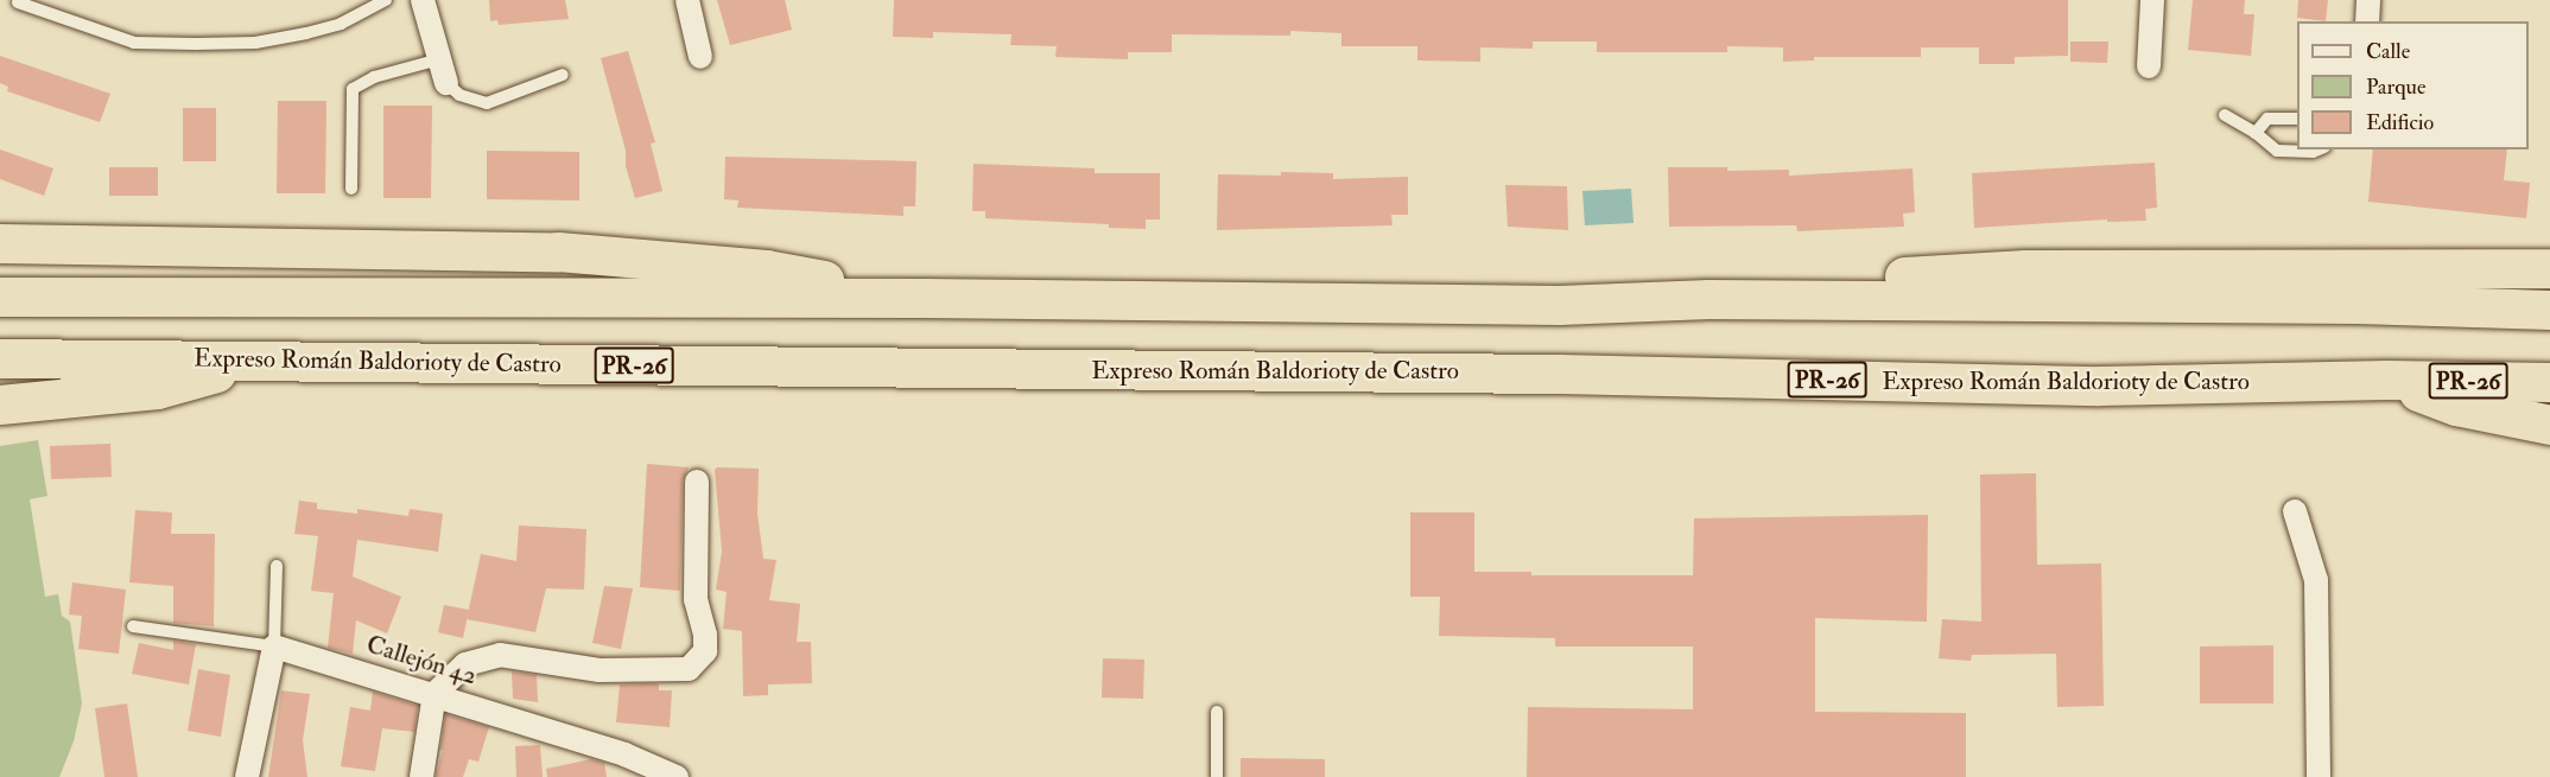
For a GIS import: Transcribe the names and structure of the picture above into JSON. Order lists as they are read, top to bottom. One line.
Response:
{"streets":{"highway":["Expreso Román Baldorioty de Castro","PR-26"],"street":["Callejón 42"]},"legend":["Calle","Parque","Edificio"]}
